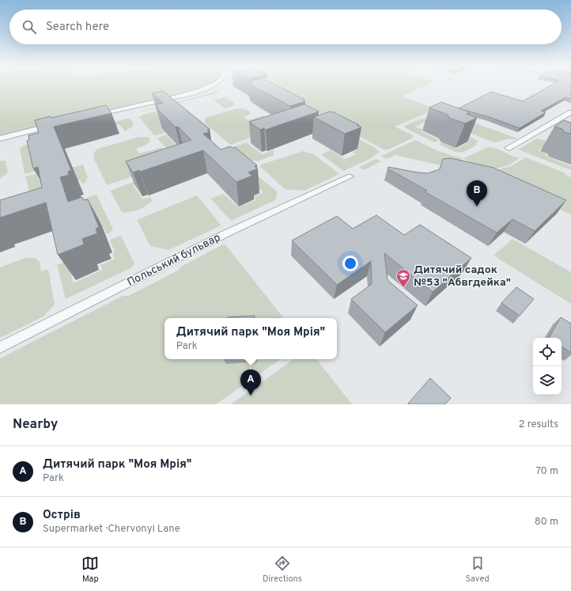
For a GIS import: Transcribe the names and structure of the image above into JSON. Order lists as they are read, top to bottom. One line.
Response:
{"streets":{"street":["Польський бульвар"]},"places":{"school or university":["Дитячий садок №53 \"Абвгдейка\""]},"page":{"search":"Search here","pins":["B","A"],"popup":["Дитячий парк \"Моя Мрія\"","Park"],"heading":["Nearby","2 results"],"list":[{"mark":"A","name":"Дитячий парк \"Моя Мрія\"","note":"Park","value":"70 m"},{"mark":"B","name":"Острів","note":"Supermarket · Chervonyi Lane","value":"80 m"}],"nav":["Map","Directions","Saved"]}}
